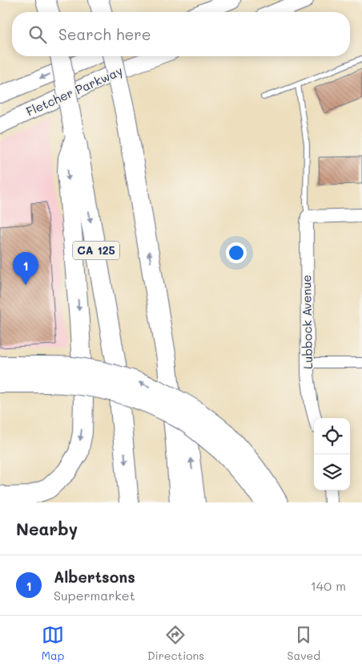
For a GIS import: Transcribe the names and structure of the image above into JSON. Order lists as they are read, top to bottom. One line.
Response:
{"streets":{"highway":["CA 125"],"main road":["Fletcher Parkway"],"street":["Lubbock Avenue"]},"page":{"search":"Search here","pins":"1","heading":"Nearby","list":[{"mark":"1","name":"Albertsons","note":"Supermarket","value":"140 m"}],"nav":["Map","Directions","Saved"]}}
